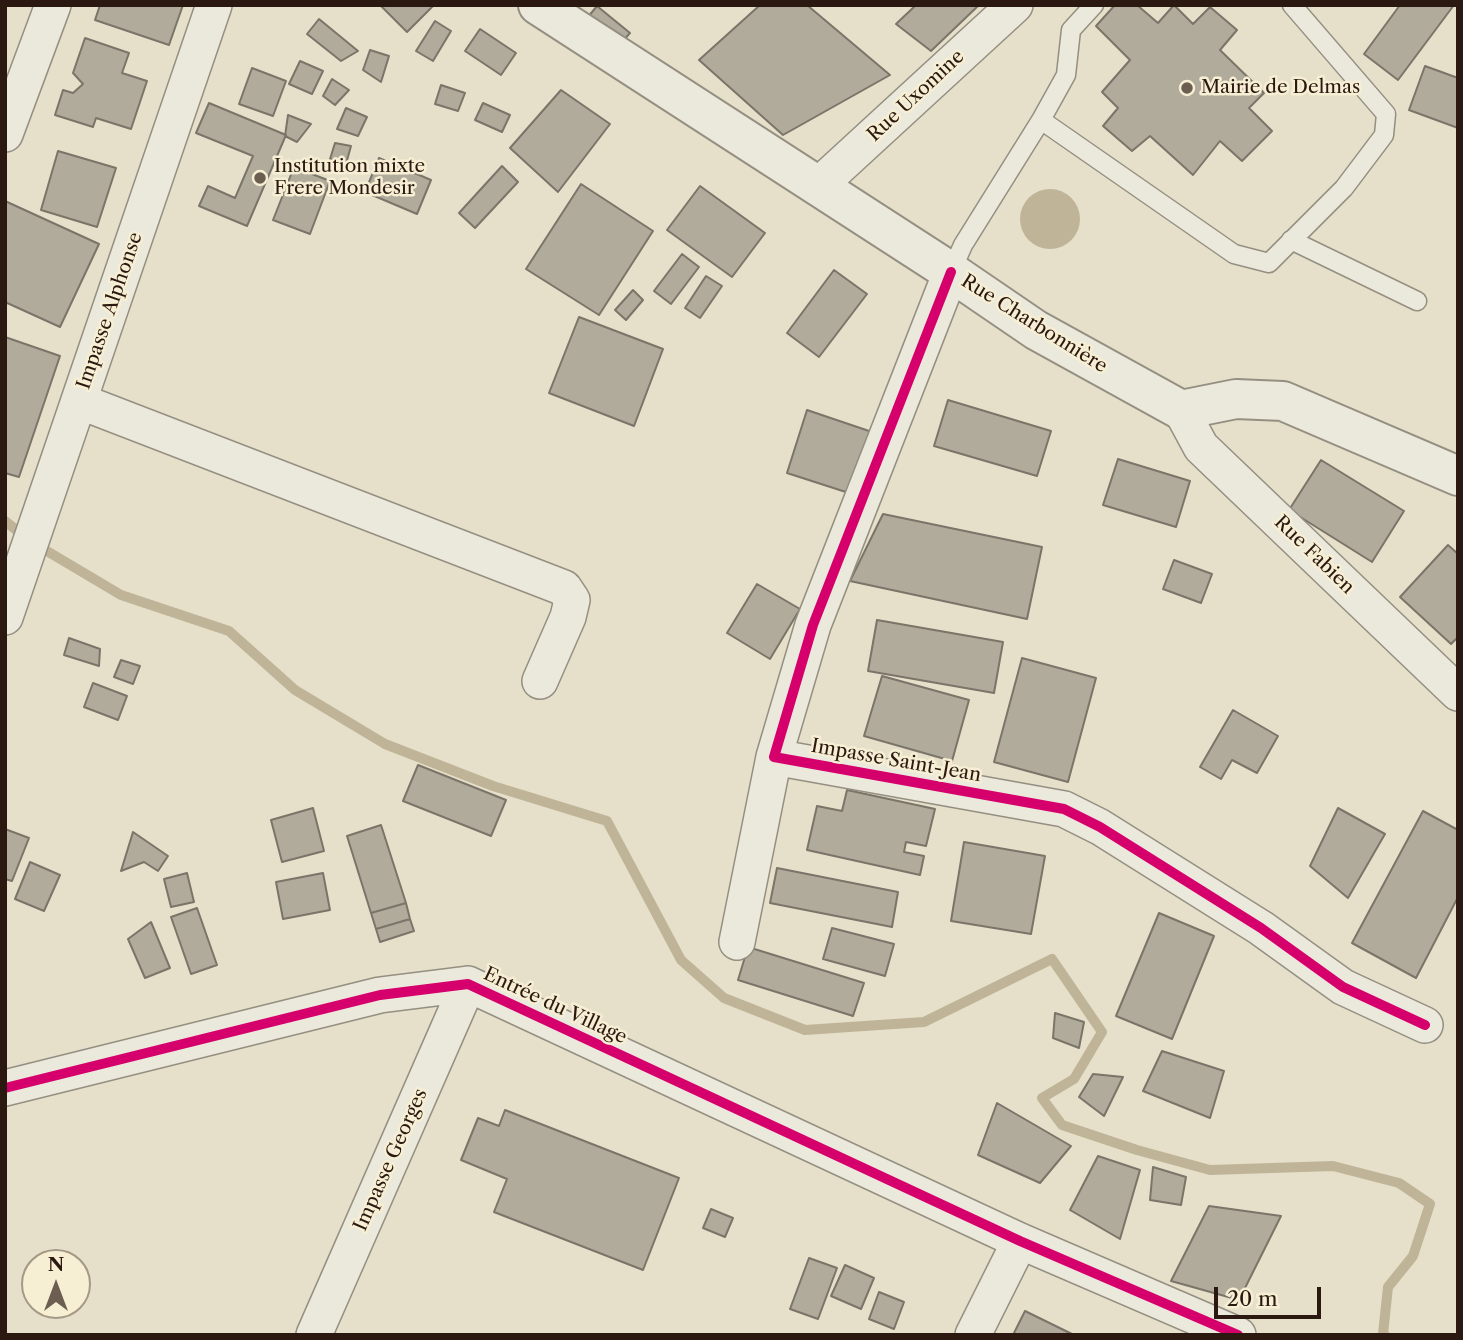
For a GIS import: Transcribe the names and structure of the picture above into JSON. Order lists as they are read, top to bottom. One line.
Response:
{"streets":{"street":["Rue Uxomine","Impasse Alphonse","Rue Charbonnière","Rue Fabien","Impasse Saint-Jean","Entrée du Village","Impasse Georges"]},"crossings":[["Rue Uxomine","Rue Charbonnière"],["Rue Charbonnière","Rue Fabien"],["Entrée du Village","Impasse Georges"]],"places":["Mairie de Delmas","Institution mixte Frere Mondesir"],"scale_bar":"20 m","north":"top"}
